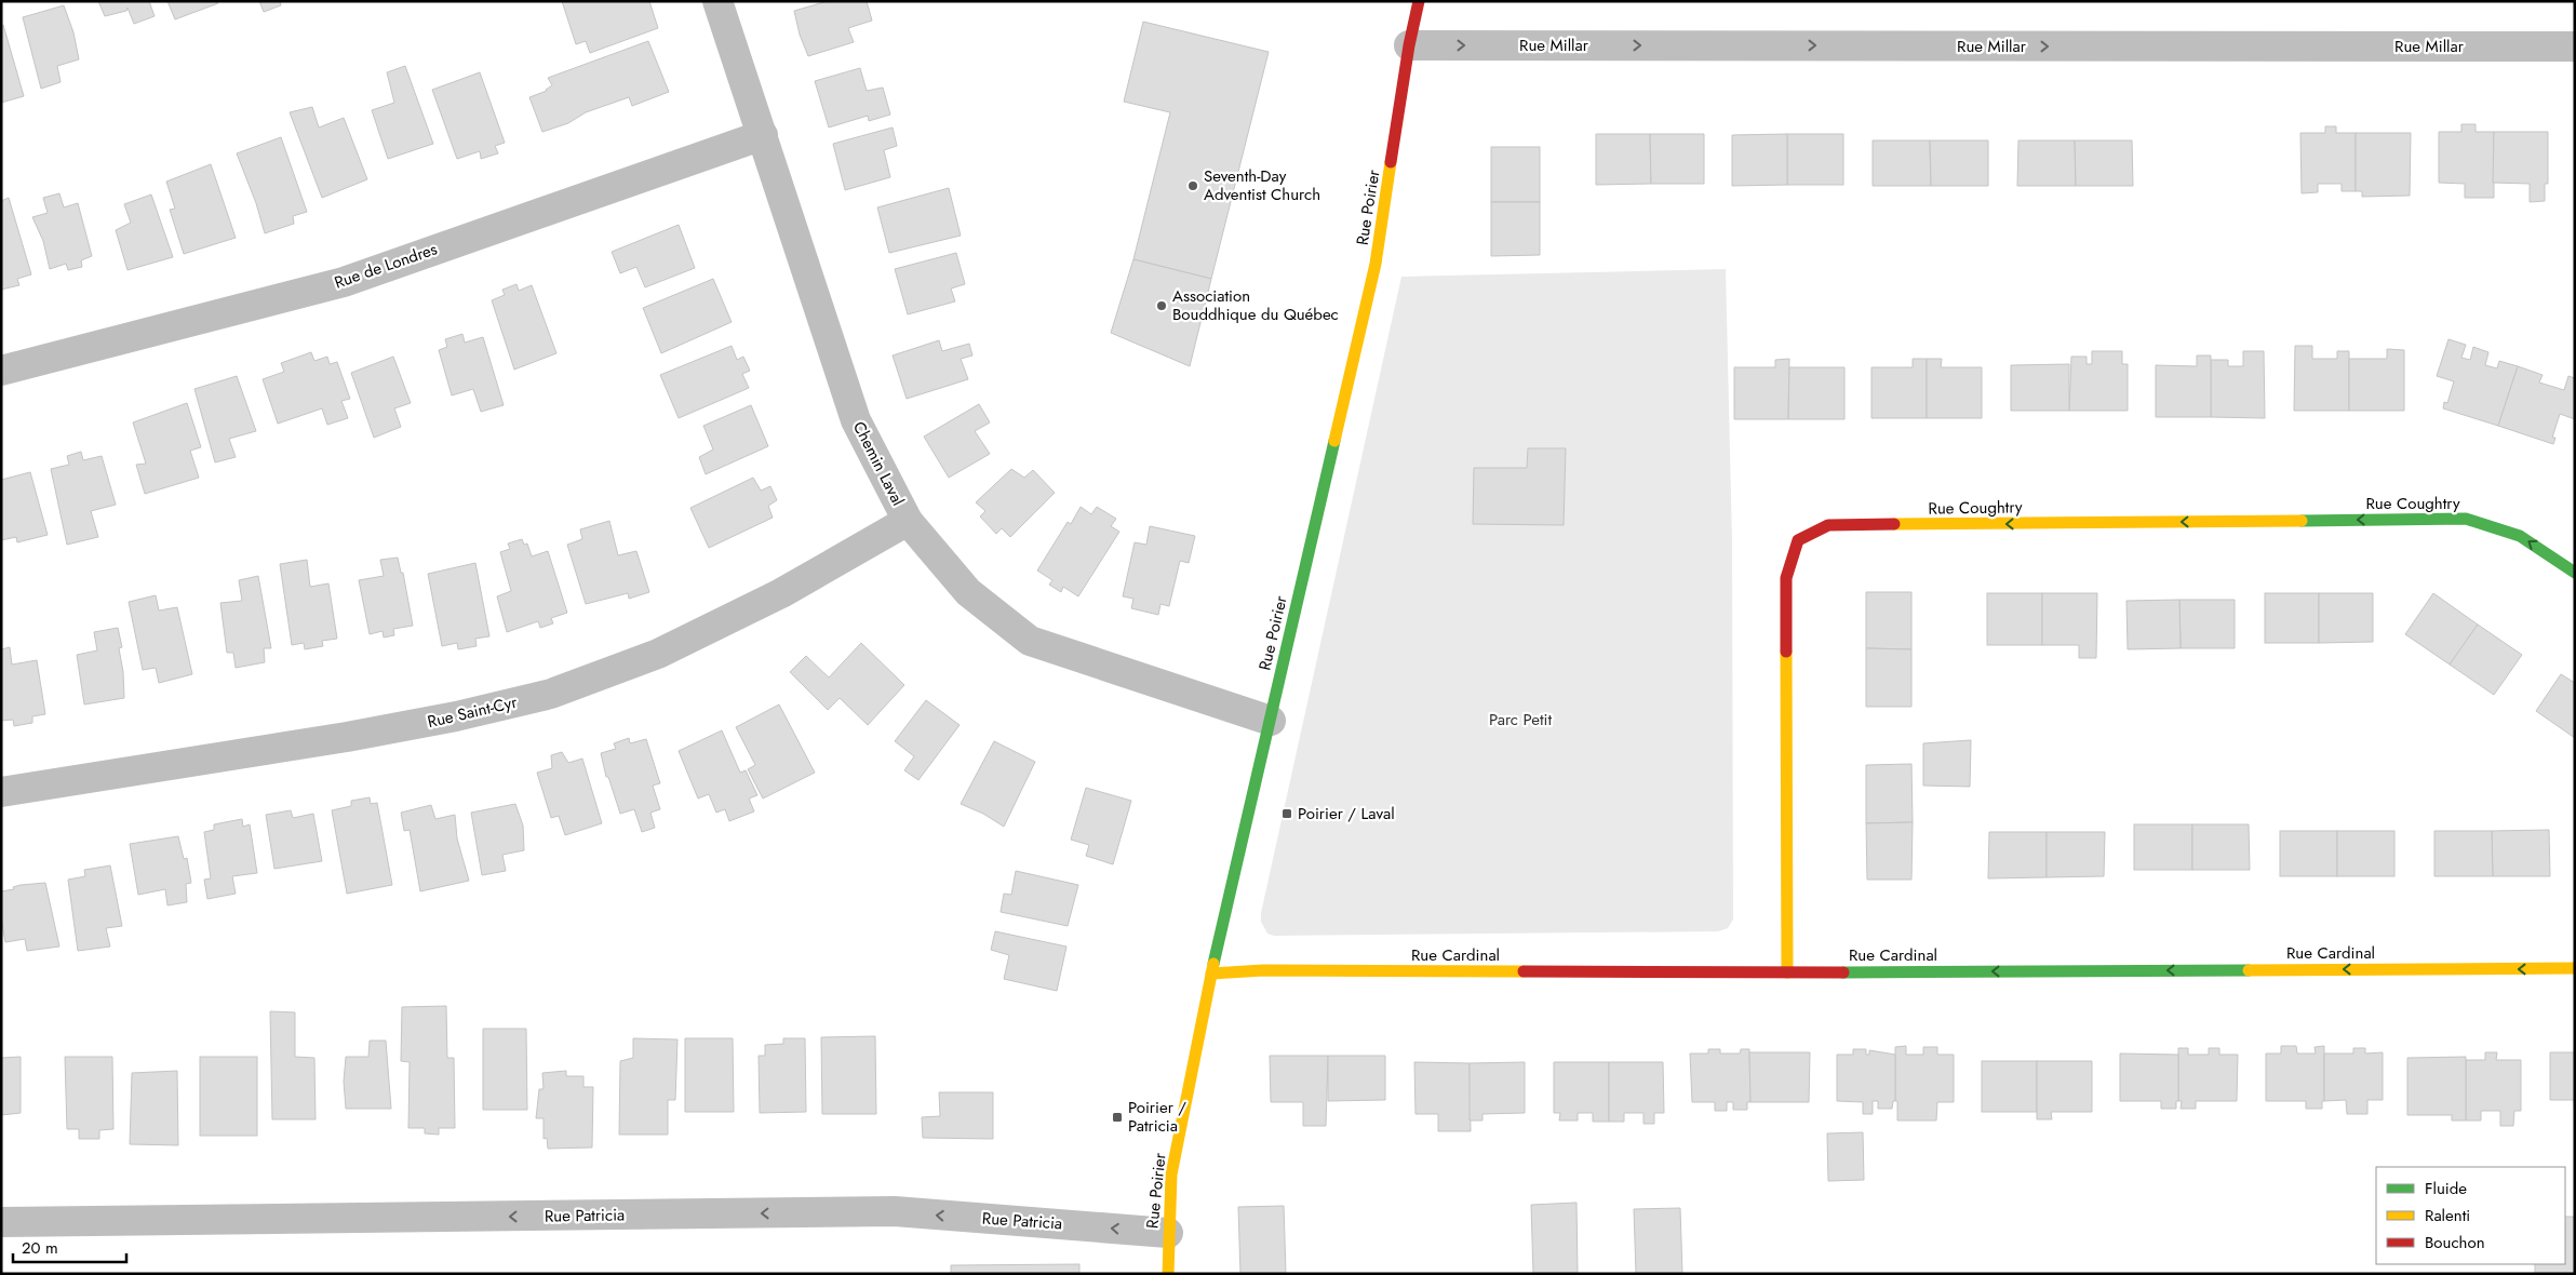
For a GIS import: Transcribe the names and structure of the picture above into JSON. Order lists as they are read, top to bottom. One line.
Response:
{"streets":{"street":["Rue Millar","Rue Poirier","Rue de Londres","Chemin Laval","Rue Coughtry","Rue Saint-Cyr","Rue Cardinal","Rue Patricia"]},"crossings":[["Rue Millar","Rue Poirier"],["Rue Poirier","Chemin Laval"],["Rue Poirier","Rue Cardinal"],["Rue Poirier","Rue Patricia"],["Rue de Londres","Chemin Laval"],["Chemin Laval","Rue Saint-Cyr"],["Rue Coughtry","Rue Cardinal"]],"one_way":["Rue Millar","Rue Cardinal","Rue Patricia"],"parks":["Parc Petit"],"places":{"other":["Seventh-Day Adventist Church","Association Bouddhique du Québec"],"transit":["Poirier / Laval","Poirier / Patricia"]},"legend":["Fluide","Ralenti","Bouchon"],"scale_bar":"20 m"}
